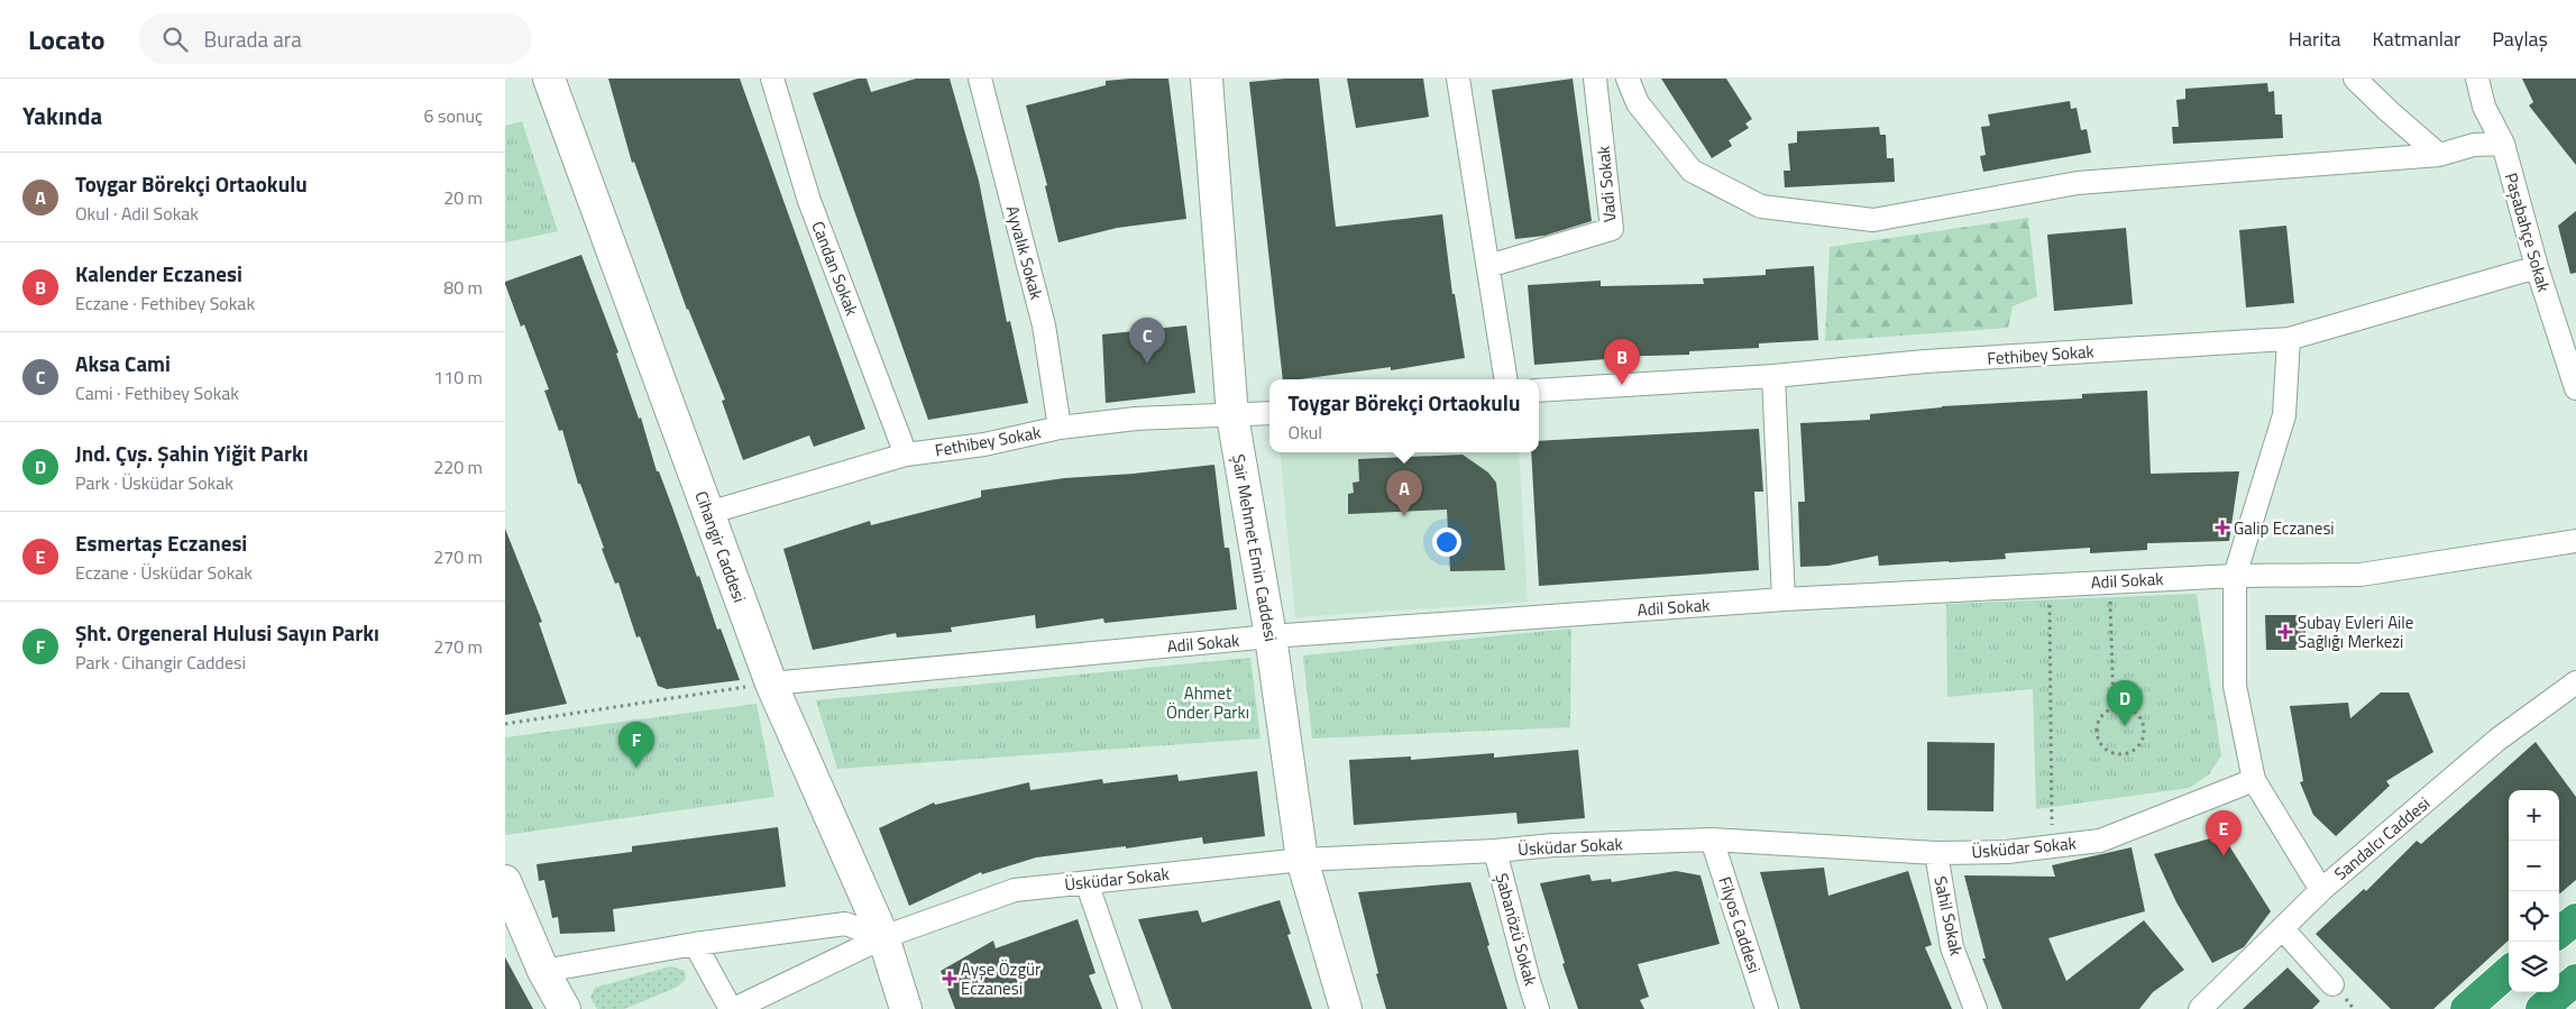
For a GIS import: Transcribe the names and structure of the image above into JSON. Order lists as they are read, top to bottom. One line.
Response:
{"streets":{"street":["Vadi Sokak","Paşabahçe Sokak","Ayvalık Sokak","Candan Sokak","Fethibey Sokak","Cihangir Caddesi","Şair Mehmet Emin Caddesi","Adil Sokak","Sandalcı Caddesi","Üsküdar Sokak","Sahil Sokak","Filyos Caddesi","Şabanözü Sokak"]},"crossings":[["Paşabahçe Sokak","Fethibey Sokak"],["Ayvalık Sokak","Fethibey Sokak"],["Candan Sokak","Fethibey Sokak"],["Fethibey Sokak","Cihangir Caddesi"],["Fethibey Sokak","Şair Mehmet Emin Caddesi"],["Cihangir Caddesi","Adil Sokak"],["Cihangir Caddesi","Üsküdar Sokak"],["Şair Mehmet Emin Caddesi","Adil Sokak"],["Şair Mehmet Emin Caddesi","Üsküdar Sokak"],["Üsküdar Sokak","Sahil Sokak"],["Üsküdar Sokak","Filyos Caddesi"],["Üsküdar Sokak","Şabanözü Sokak"]],"parks":["Ahmet Önder Parkı"],"places":{"health":["Galip Eczanesi","Subay Evleri Aile Sağlığı Merkezi","Ayşe Özgür Eczanesi"]},"page":{"header":"Locato","search":"Burada ara","nav":["Harita","Katmanlar","Paylaş"],"heading":["Yakında","6 sonuç"],"list":[{"mark":"A","name":"Toygar Börekçi Ortaokulu","note":"Okul · Adil Sokak","value":"20 m"},{"mark":"B","name":"Kalender Eczanesi","note":"Eczane · Fethibey Sokak","value":"80 m"},{"mark":"C","name":"Aksa Cami","note":"Cami · Fethibey Sokak","value":"110 m"},{"mark":"D","name":"Jnd. Çvş. Şahin Yiğit Parkı","note":"Park · Üsküdar Sokak","value":"220 m"},{"mark":"E","name":"Esmertaş Eczanesi","note":"Eczane · Üsküdar Sokak","value":"270 m"},{"mark":"F","name":"Şht. Orgeneral Hulusi Sayın Parkı","note":"Park · Cihangir Caddesi","value":"270 m"}],"pins":["C","B","A","D","F","E"],"popup":["Toygar Börekçi Ortaokulu","Okul"],"map_buttons":["+","−"]}}
